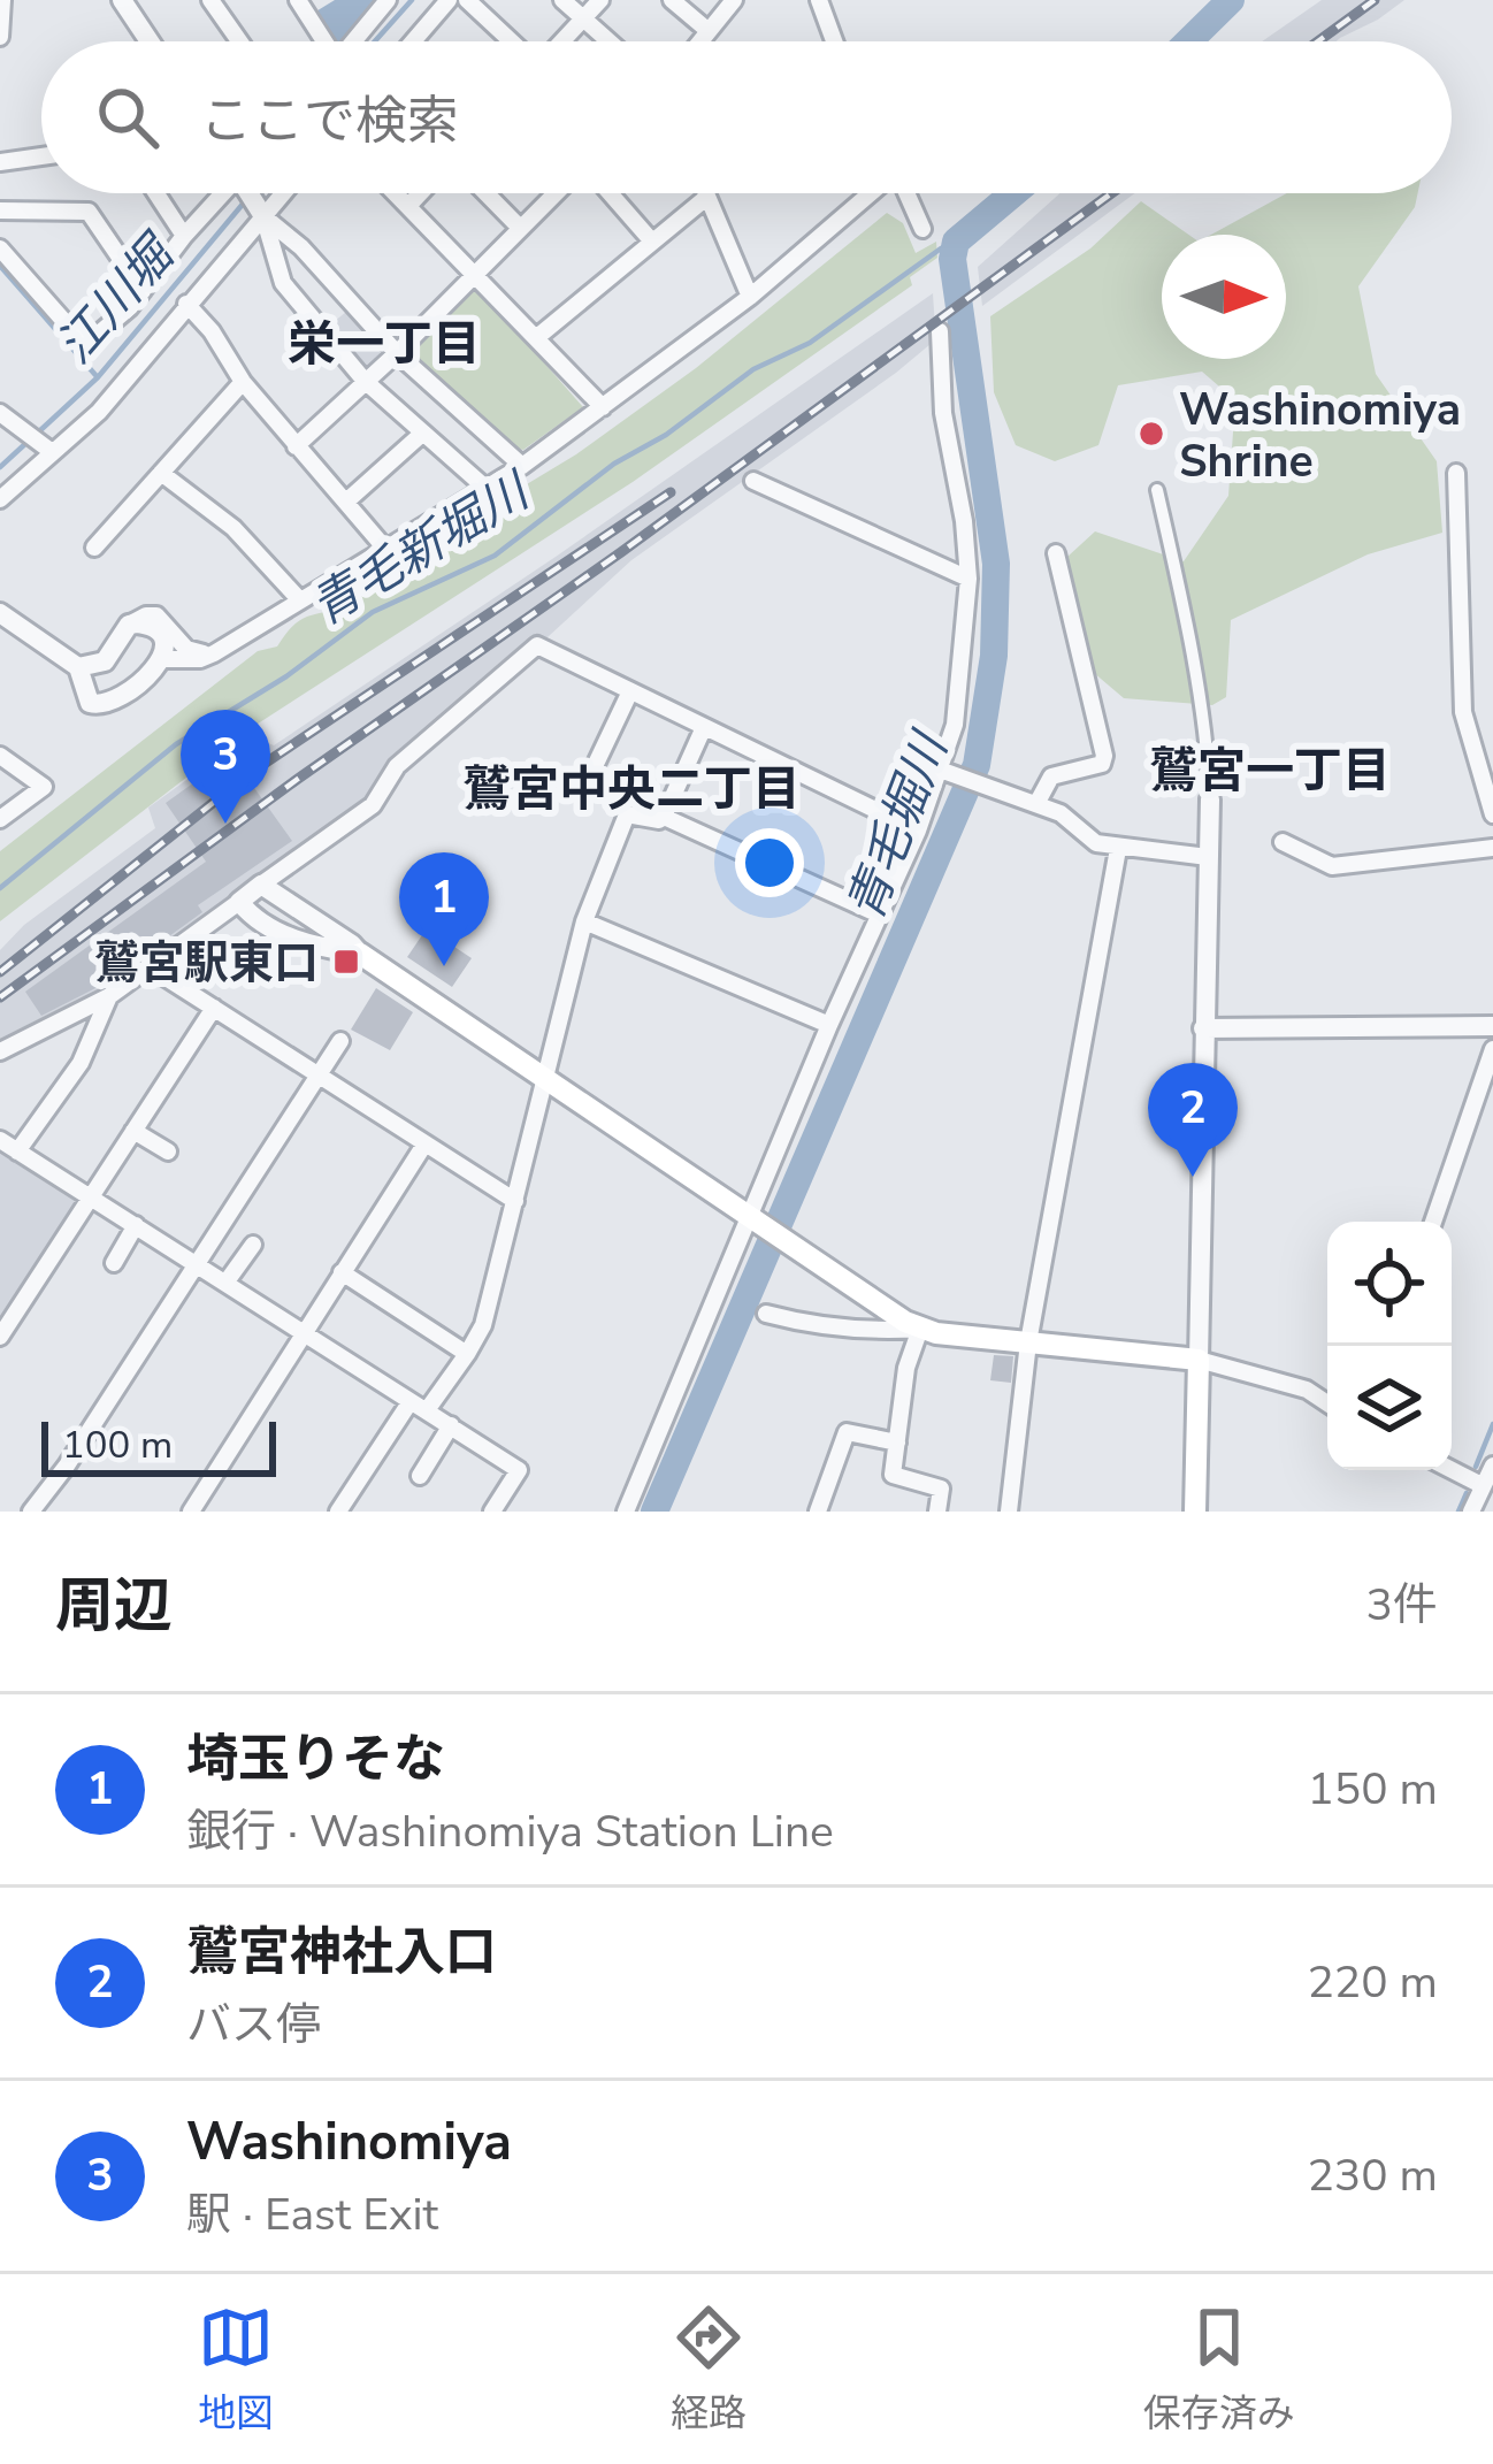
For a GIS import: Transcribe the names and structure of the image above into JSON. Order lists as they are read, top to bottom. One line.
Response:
{"districts":["栄一丁目","鷲宮一丁目","鷲宮中央二丁目"],"water":["江川堀","青毛新堀川","青毛堀川"],"places":{"other":["Washinomiya Shrine"],"transit":["鷲宮駅東口"]},"scale_bar":"100 m","north":"right","page":{"search":"ここで検索","pins":["3","1","2"],"scale":"100 m","heading":["周辺","3件"],"list":[{"mark":"1","name":"埼玉りそな","note":"銀行 · Washinomiya Station Line","value":"150 m"},{"mark":"2","name":"鷲宮神社入口","note":"バス停","value":"220 m"},{"mark":"3","name":"Washinomiya","note":"駅 · East Exit","value":"230 m"}],"nav":["地図","経路","保存済み"]}}
